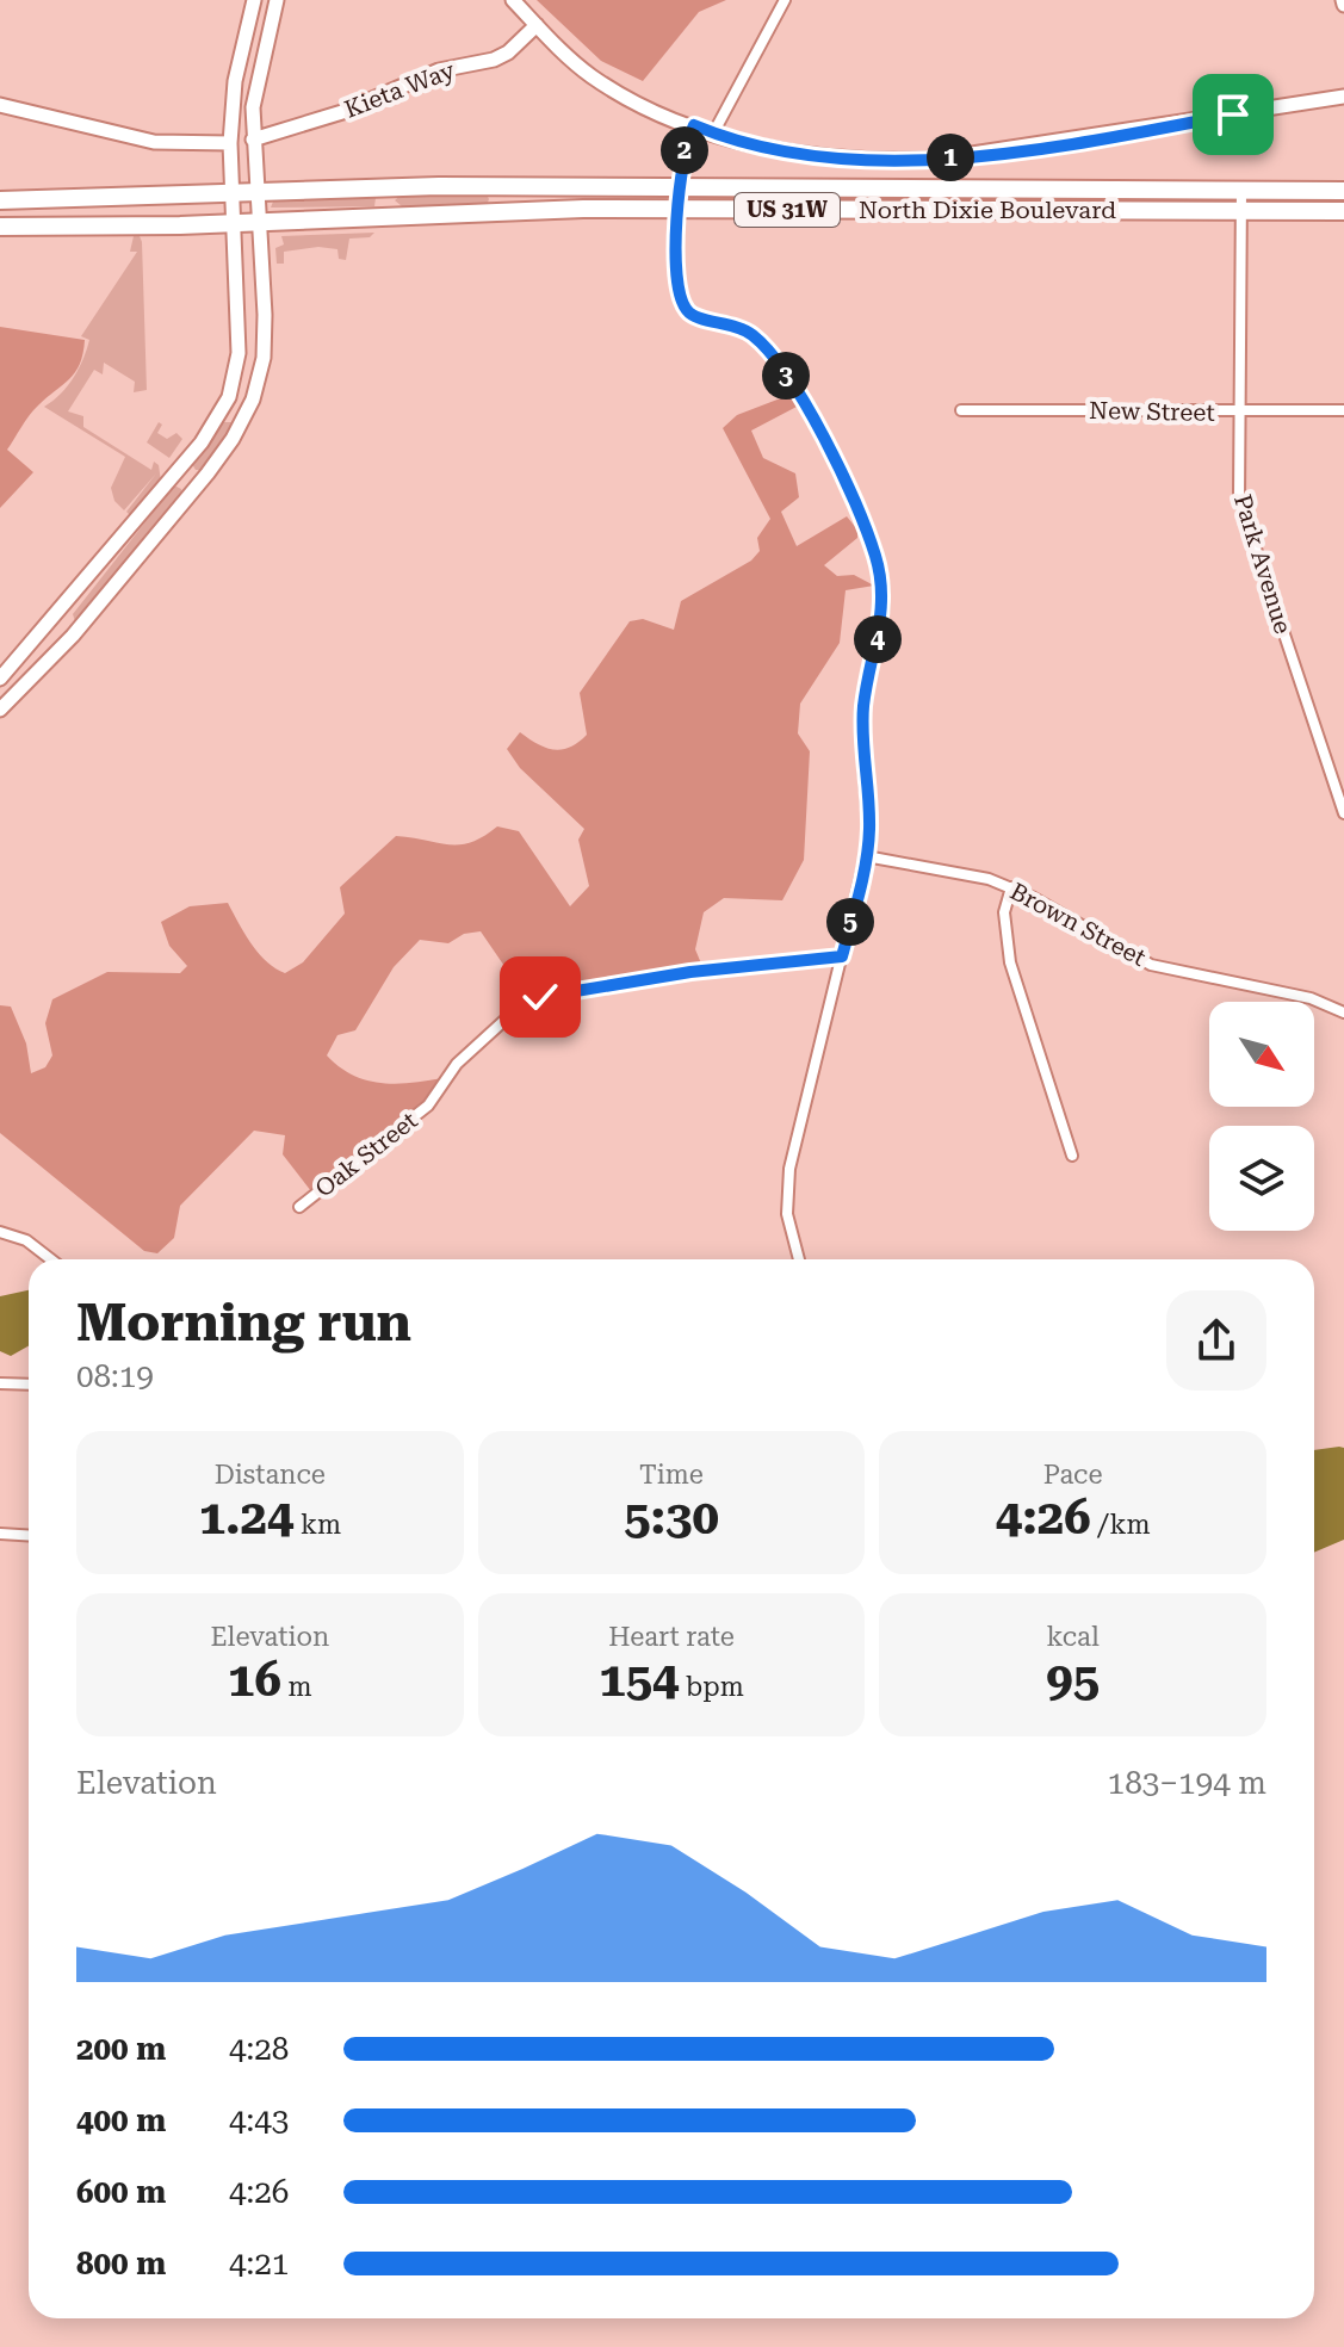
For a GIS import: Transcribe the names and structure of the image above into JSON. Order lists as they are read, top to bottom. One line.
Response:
{"streets":{"highway":["US 31W","North Dixie Boulevard"],"main road":["Kieta Way"],"street":["New Street","Park Avenue","Brown Street","Oak Street"]},"crossings":[["US 31W","North Dixie Boulevard"],["North Dixie Boulevard","Park Avenue"],["New Street","Park Avenue"]],"north":"bottom right","page":{"pins":["2","1","3","4","5"],"heading":["Morning run","08:19"],"stats":[["Distance","1.24 km"],["Time","5:30"],["Pace","4:26 /km"],["Elevation","16 m"],["Heart rate","154 bpm"],["kcal","95"]],"chart":["Elevation","183–194 m"],"list":[{"name":"200 m","note":"4:28"},{"name":"400 m","note":"4:43"},{"name":"600 m","note":"4:26"},{"name":"800 m","note":"4:21"}]}}
